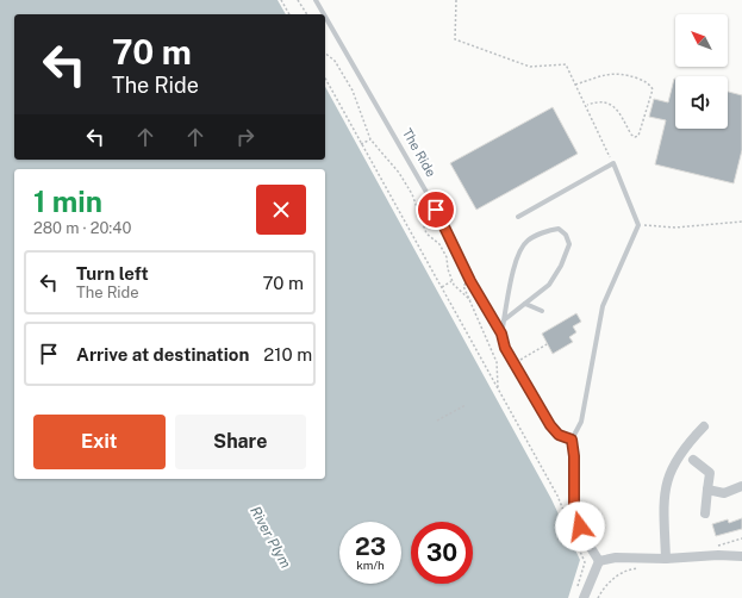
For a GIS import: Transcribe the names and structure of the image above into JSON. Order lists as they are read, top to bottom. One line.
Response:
{"streets":{"lane":["The Ride"]},"water":["River Plym"],"north":"top left","page":{"turn":["70 m","The Ride"],"heading":["1 min","280 m · 20:40"],"list":[{"name":"Turn left","note":"The Ride","value":"70 m"},{"name":"Arrive at destination","value":"210 m"}],"buttons":["Exit","Share"],"speed":"23 km/h","limit":"30"}}
